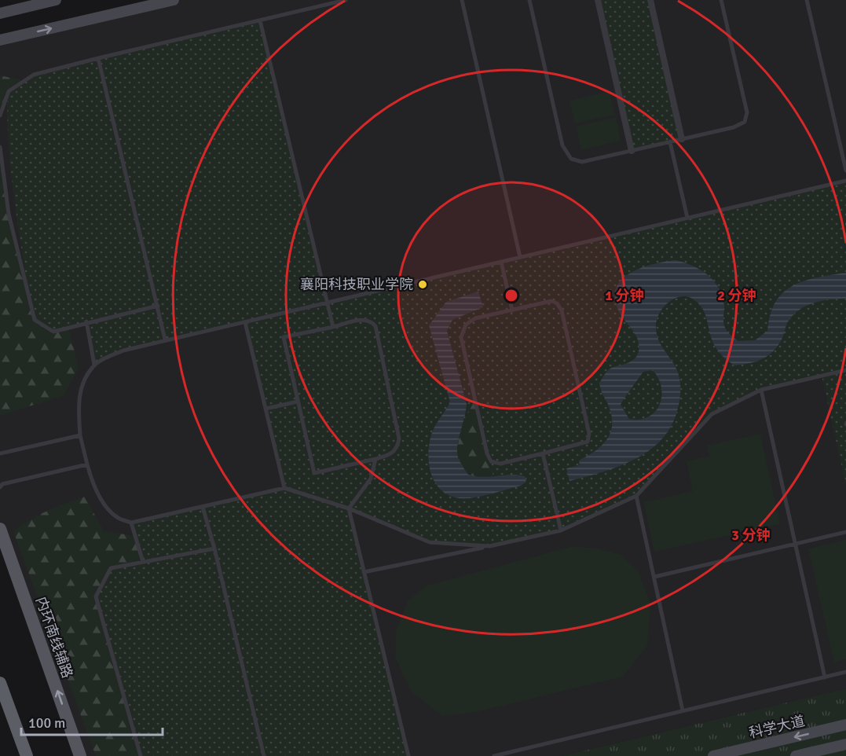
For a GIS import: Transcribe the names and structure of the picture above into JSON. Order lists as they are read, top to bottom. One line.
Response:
{"streets":{"main road":["内环南线辅路","科学大道"]},"one_way":["内环南线辅路"],"places":["襄阳科技职业学院"],"scale_bar":"100 m","rings":["1 分钟","2 分钟","3 分钟"]}
